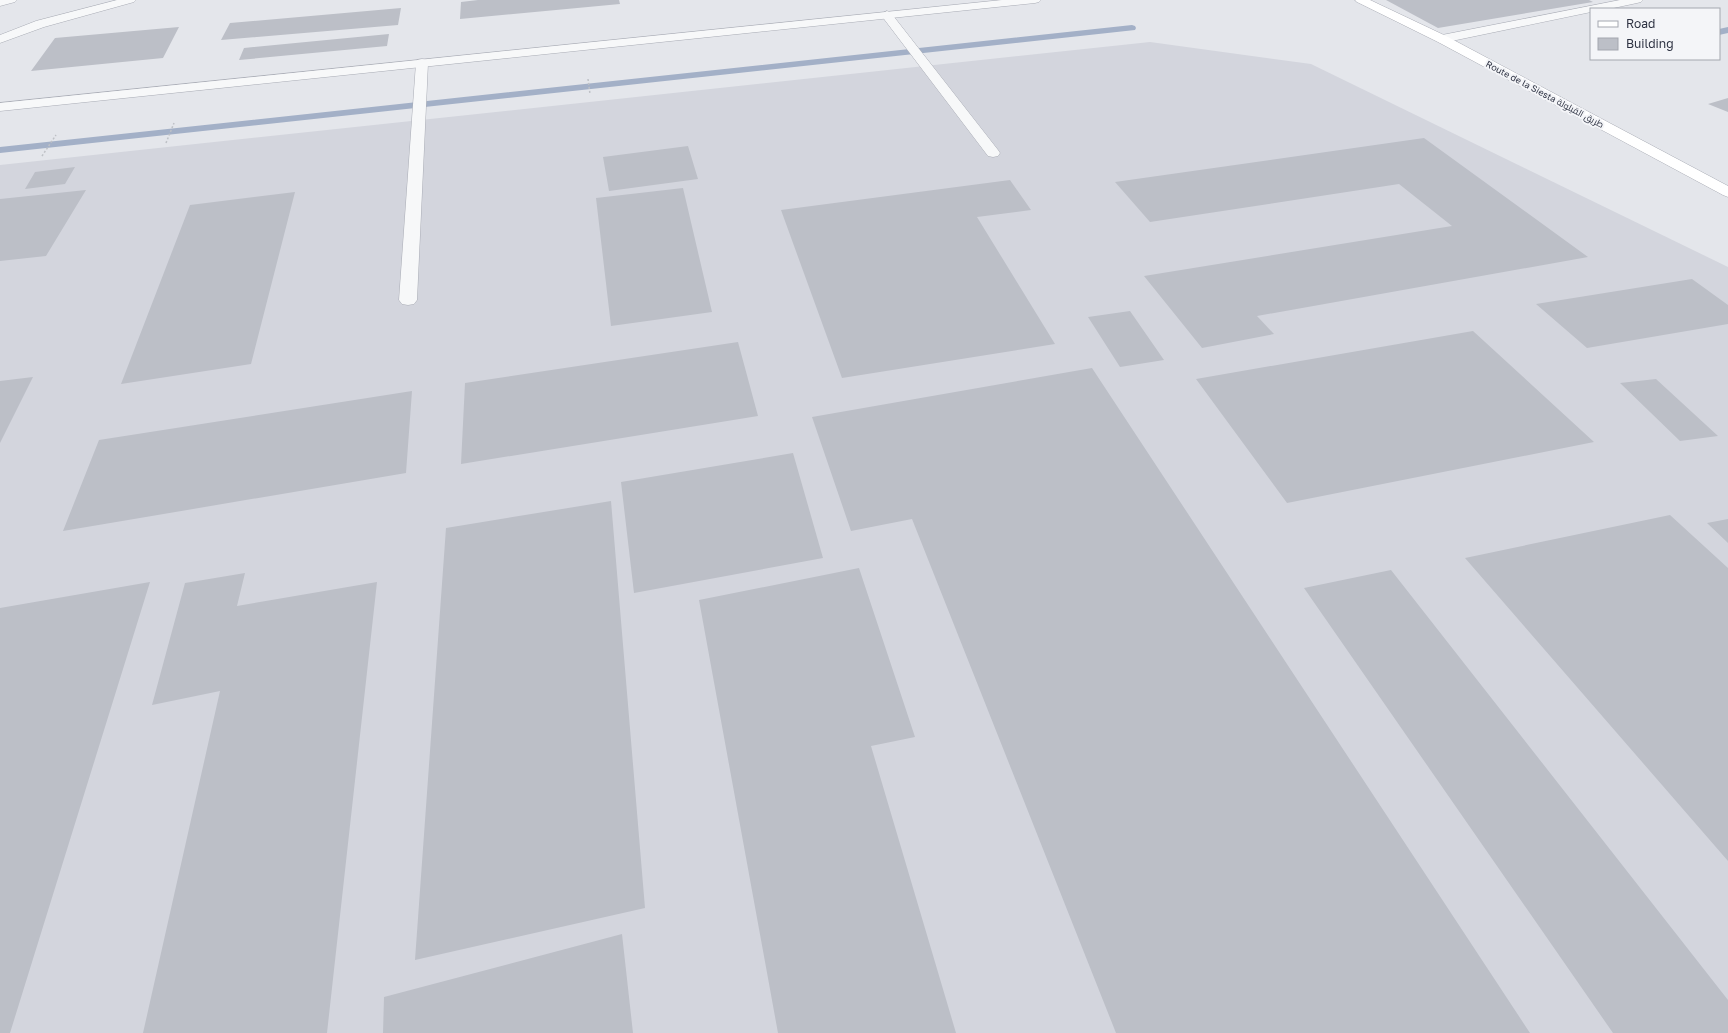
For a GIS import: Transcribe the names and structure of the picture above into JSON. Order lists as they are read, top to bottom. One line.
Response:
{"streets":{"main road":["Route de la Siesta طريق القيلولة"]},"legend":["Road","Building"]}
